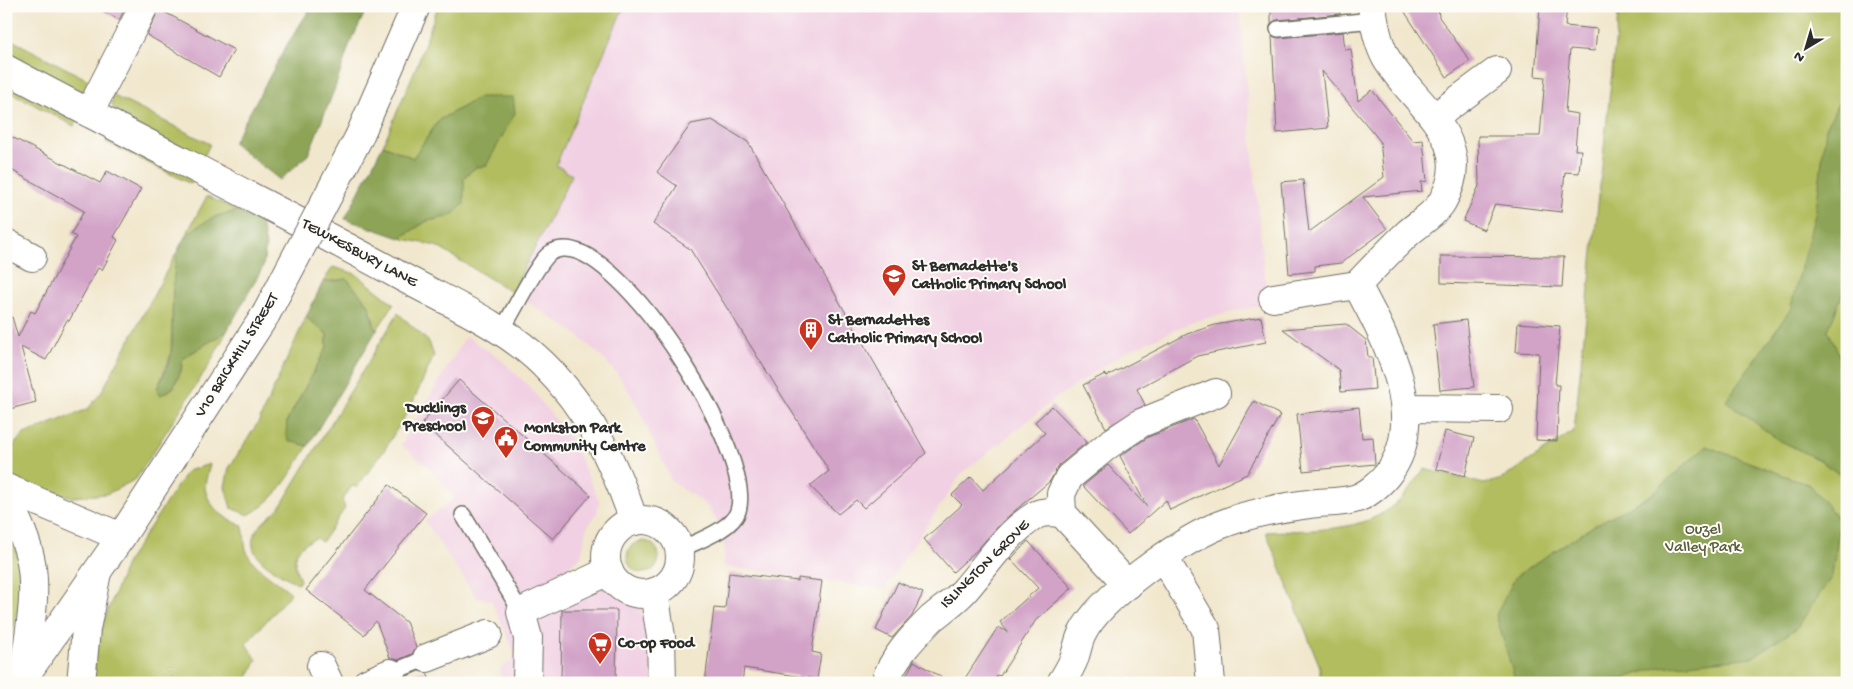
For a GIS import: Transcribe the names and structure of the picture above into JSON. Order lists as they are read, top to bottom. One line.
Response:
{"streets":{"street":["TEWKESBURY LANE","V10 BRICKHILL STREET","ISLINGTON GROVE"]},"parks":["Ouzel Valley Park"],"places":{"school or university":["St Bernadette's Catholic Primary School","Ducklings Preschool"],"building":["St Bernadettes Catholic Primary School"],"public building":["Monkston Park Community Centre"],"supermarket":["Co-op Food"]},"north":"bottom left"}
